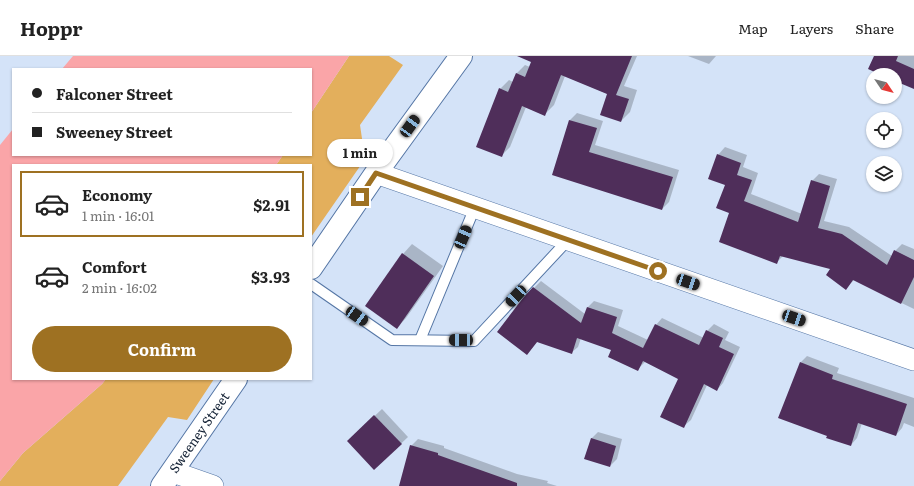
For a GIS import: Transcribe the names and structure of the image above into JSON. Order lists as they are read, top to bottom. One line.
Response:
{"streets":{"street":["Sweeney Street"]},"north":"bottom right","page":{"header":"Hoppr","nav":["Map","Layers","Share"],"banner":["Falconer Street","Sweeney Street"],"bubble":"1 min","list":[{"name":"Economy","note":"1 min · 16:01","value":"$2.91"},{"name":"Comfort","note":"2 min · 16:02","value":"$3.93"}],"buttons":"Confirm"}}
